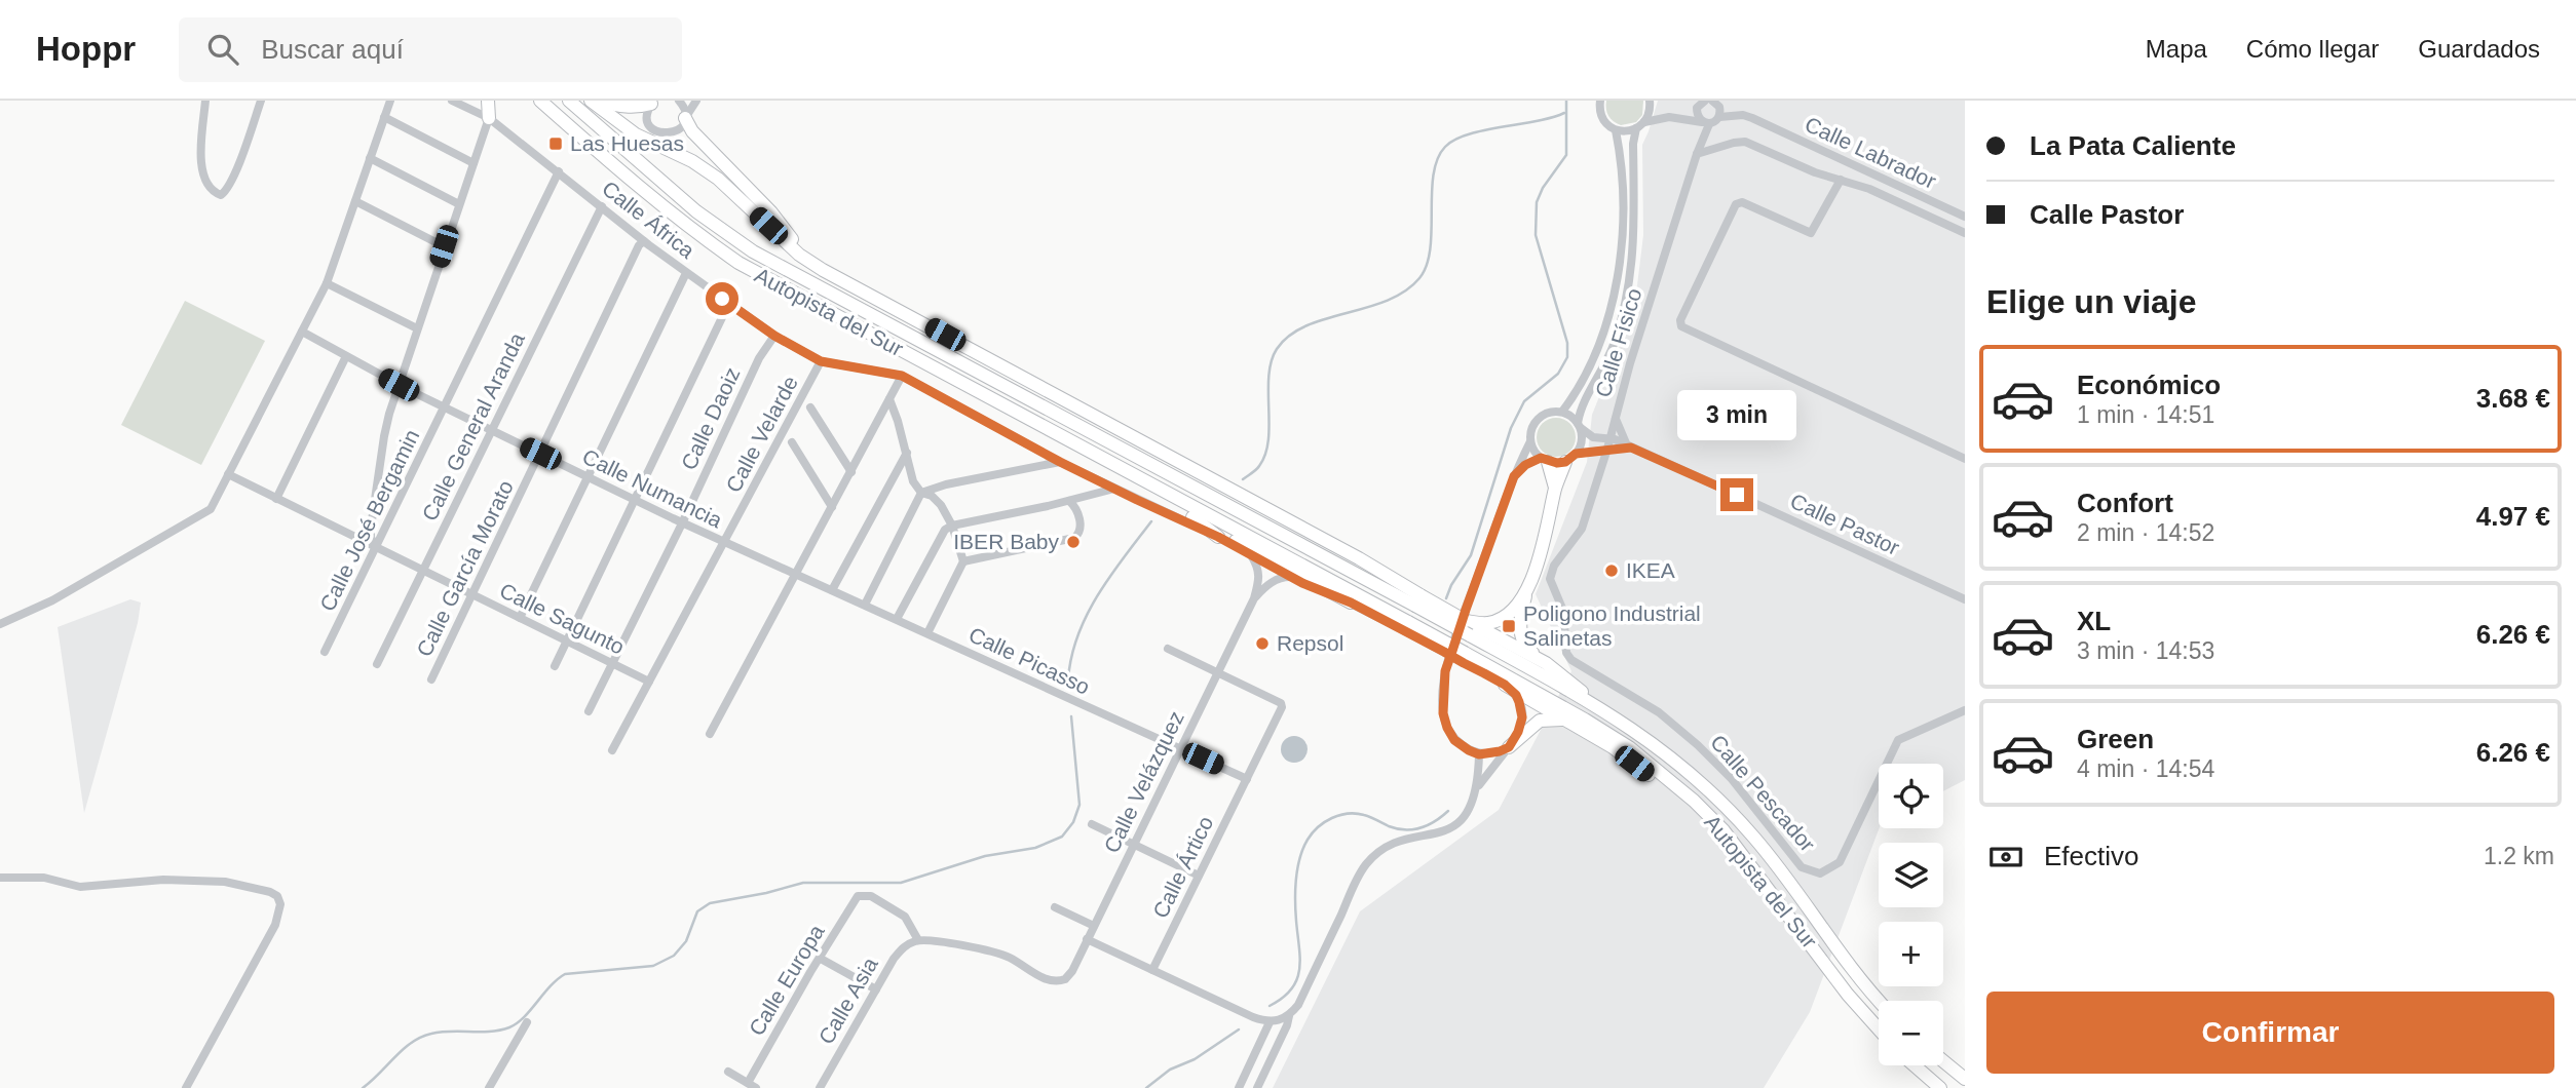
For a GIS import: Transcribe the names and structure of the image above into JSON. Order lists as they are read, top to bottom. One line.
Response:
{"streets":{"highway":["Autopista del Sur"],"street":["Calle Labrador","Calle África","Calle Físico","Calle Daoiz","Calle General Aranda","Calle Velarde","Calle Numancia","Calle José Bergamin","Calle Pastor","Calle García Morato","Calle Sagunto","Calle Picasso","Calle Velázquez","Calle Pescador","Calle Ártico","Calle Europa","Calle Asia"]},"crossings":[["Calle África","Autopista del Sur"],["Calle África","Calle Daoiz"],["Calle África","Calle General Aranda"],["Calle África","Calle Velarde"],["Calle África","Calle José Bergamin"],["Calle África","Calle García Morato"],["Calle África","Calle Velázquez"],["Calle Físico","Calle Pastor"],["Calle Físico","Calle Pescador"],["Calle Daoiz","Calle Numancia"],["Calle Daoiz","Calle Sagunto"],["Calle General Aranda","Calle Numancia"],["Calle General Aranda","Calle Sagunto"],["Calle Velarde","Calle Numancia"],["Calle Velarde","Calle Sagunto"],["Calle Numancia","Calle José Bergamin"],["Calle Numancia","Calle García Morato"],["Calle Numancia","Calle Picasso"],["Calle José Bergamin","Calle Sagunto"],["Calle García Morato","Calle Sagunto"],["Calle Picasso","Calle Velázquez"],["Calle Picasso","Calle Ártico"],["Calle Velázquez","Calle Ártico"],["Calle Velázquez","Calle Europa"],["Calle Velázquez","Calle Asia"],["Calle Europa","Calle Asia"]],"places":{"transit":["Las Huesas","Poligono Industrial Salinetas"],"other":["IBER Baby","IKEA","Repsol"]},"page":{"header":"Hoppr","search":"Buscar aquí","nav":["Mapa","Cómo llegar","Guardados"],"banner":["La Pata Caliente","Calle Pastor"],"heading":"Elige un viaje","list":[{"name":"Económico","note":"1 min · 14:51","value":"3.68 €"},{"name":"Confort","note":"2 min · 14:52","value":"4.97 €"},{"name":"XL","note":"3 min · 14:53","value":"6.26 €"},{"name":"Green","note":"4 min · 14:54","value":"6.26 €"}],"bubble":"3 min","map_buttons":["+","−"],"pay":["Efectivo","1.2 km"],"buttons":"Confirmar"}}
